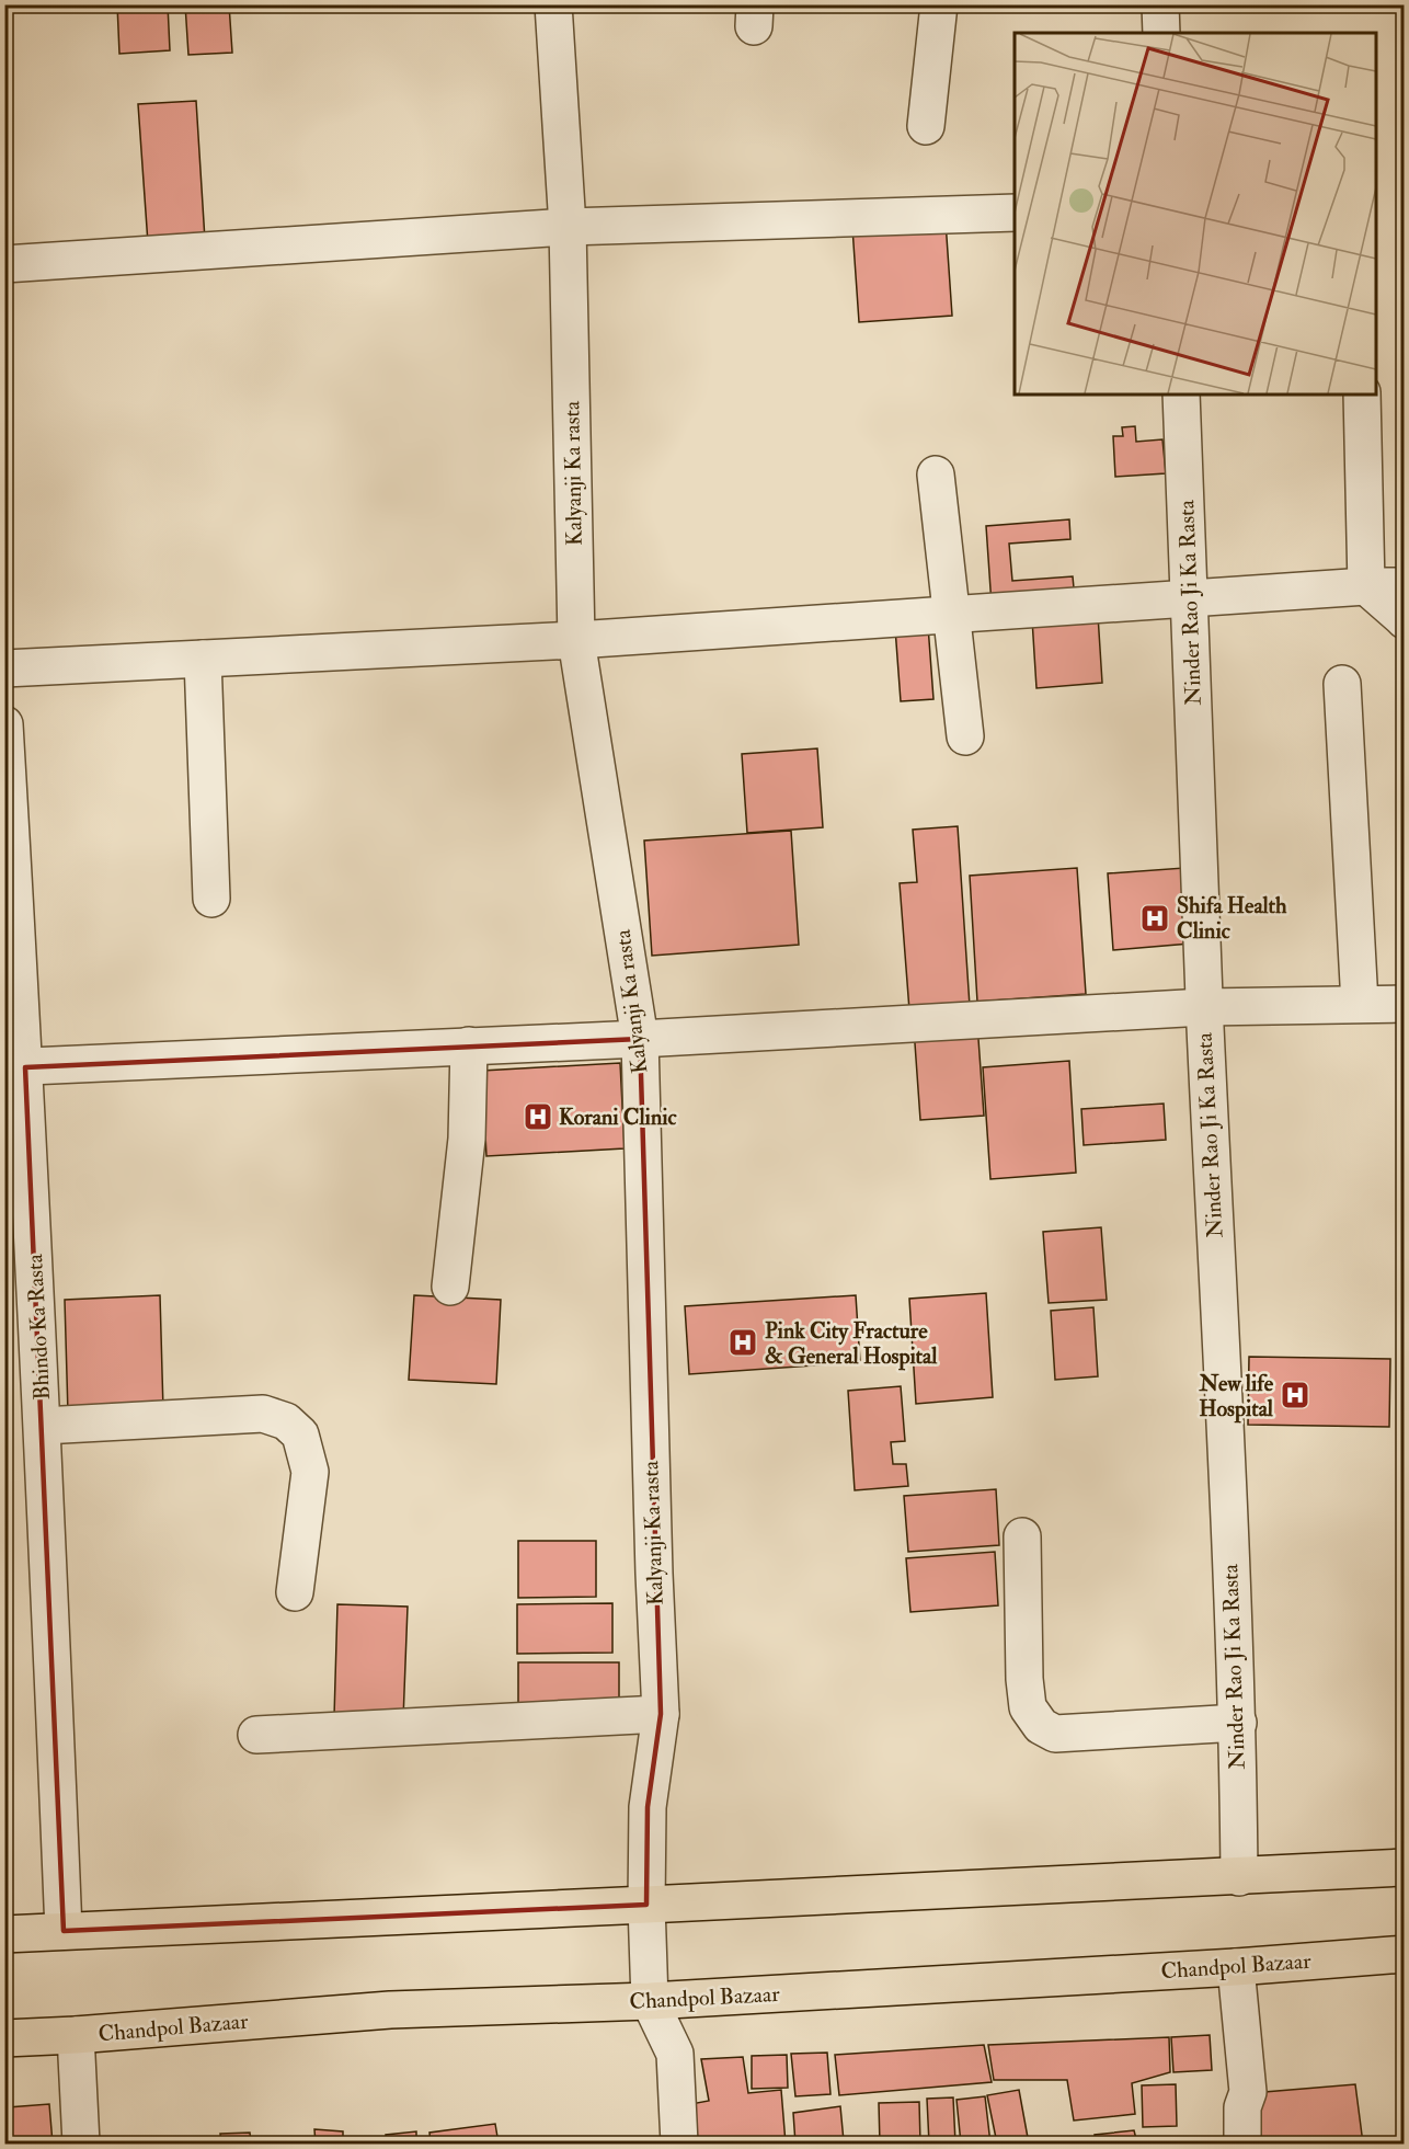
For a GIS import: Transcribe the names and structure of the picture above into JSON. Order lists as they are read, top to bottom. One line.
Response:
{"streets":{"main road":["Chandpol Bazaar"],"street":["Kalyanji Ka rasta","Ninder Rao Ji Ka Rasta","Bhindo Ka Rasta"]},"crossings":[["Kalyanji Ka rasta","Chandpol Bazaar"]],"places":{"hospital":["Shifa Health Clinic","Korani Clinic","Pink City Fracture & General Hospital","New life Hospital"]}}
